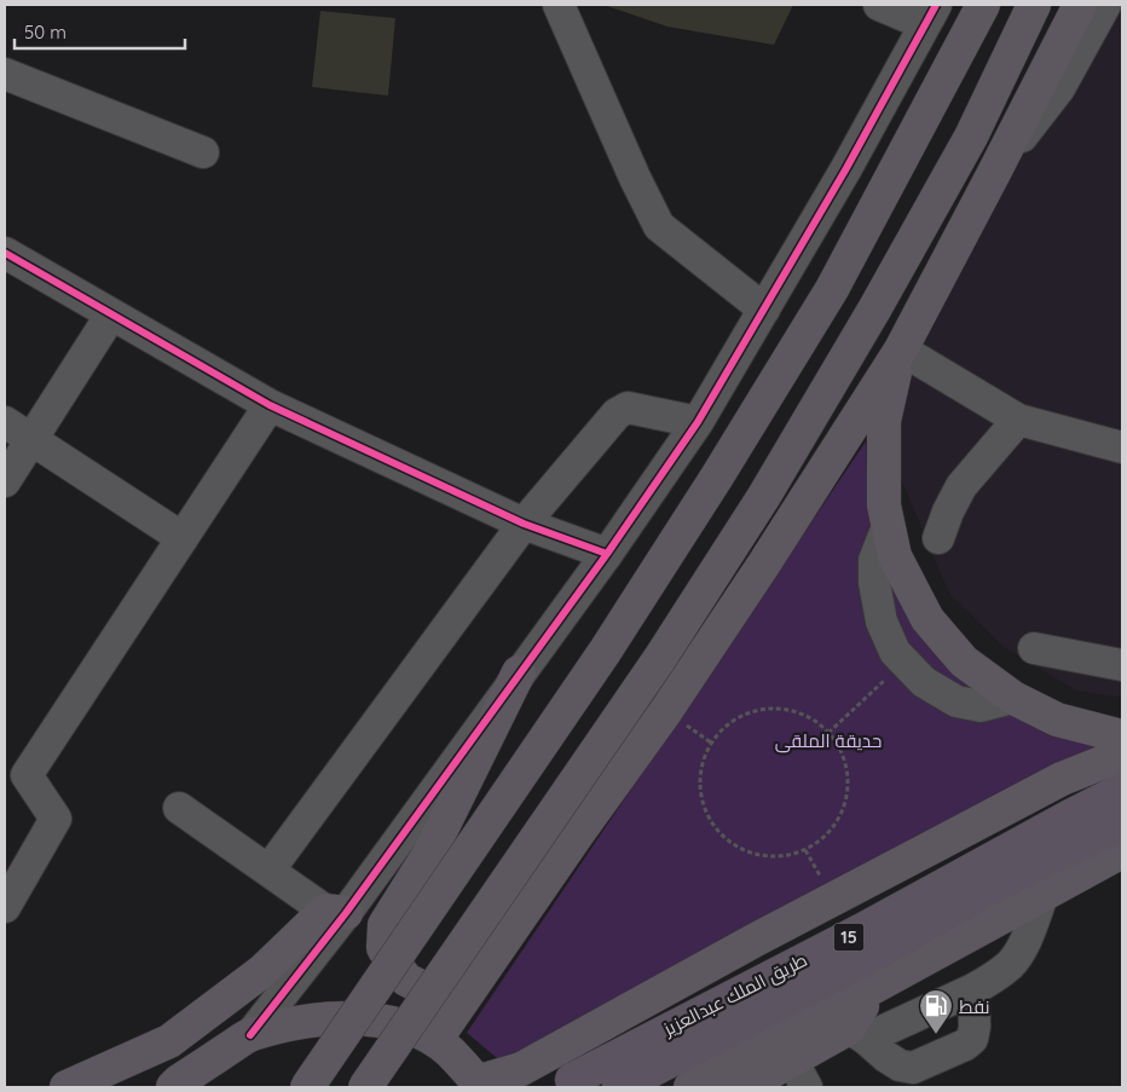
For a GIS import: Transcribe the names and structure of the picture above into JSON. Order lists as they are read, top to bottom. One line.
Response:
{"streets":{"highway":["15","طريق الملك عبدالعزيز"]},"parks":["حديقة الملقى"],"places":{"fuel station":["نفط"]},"scale_bar":"50 m"}
